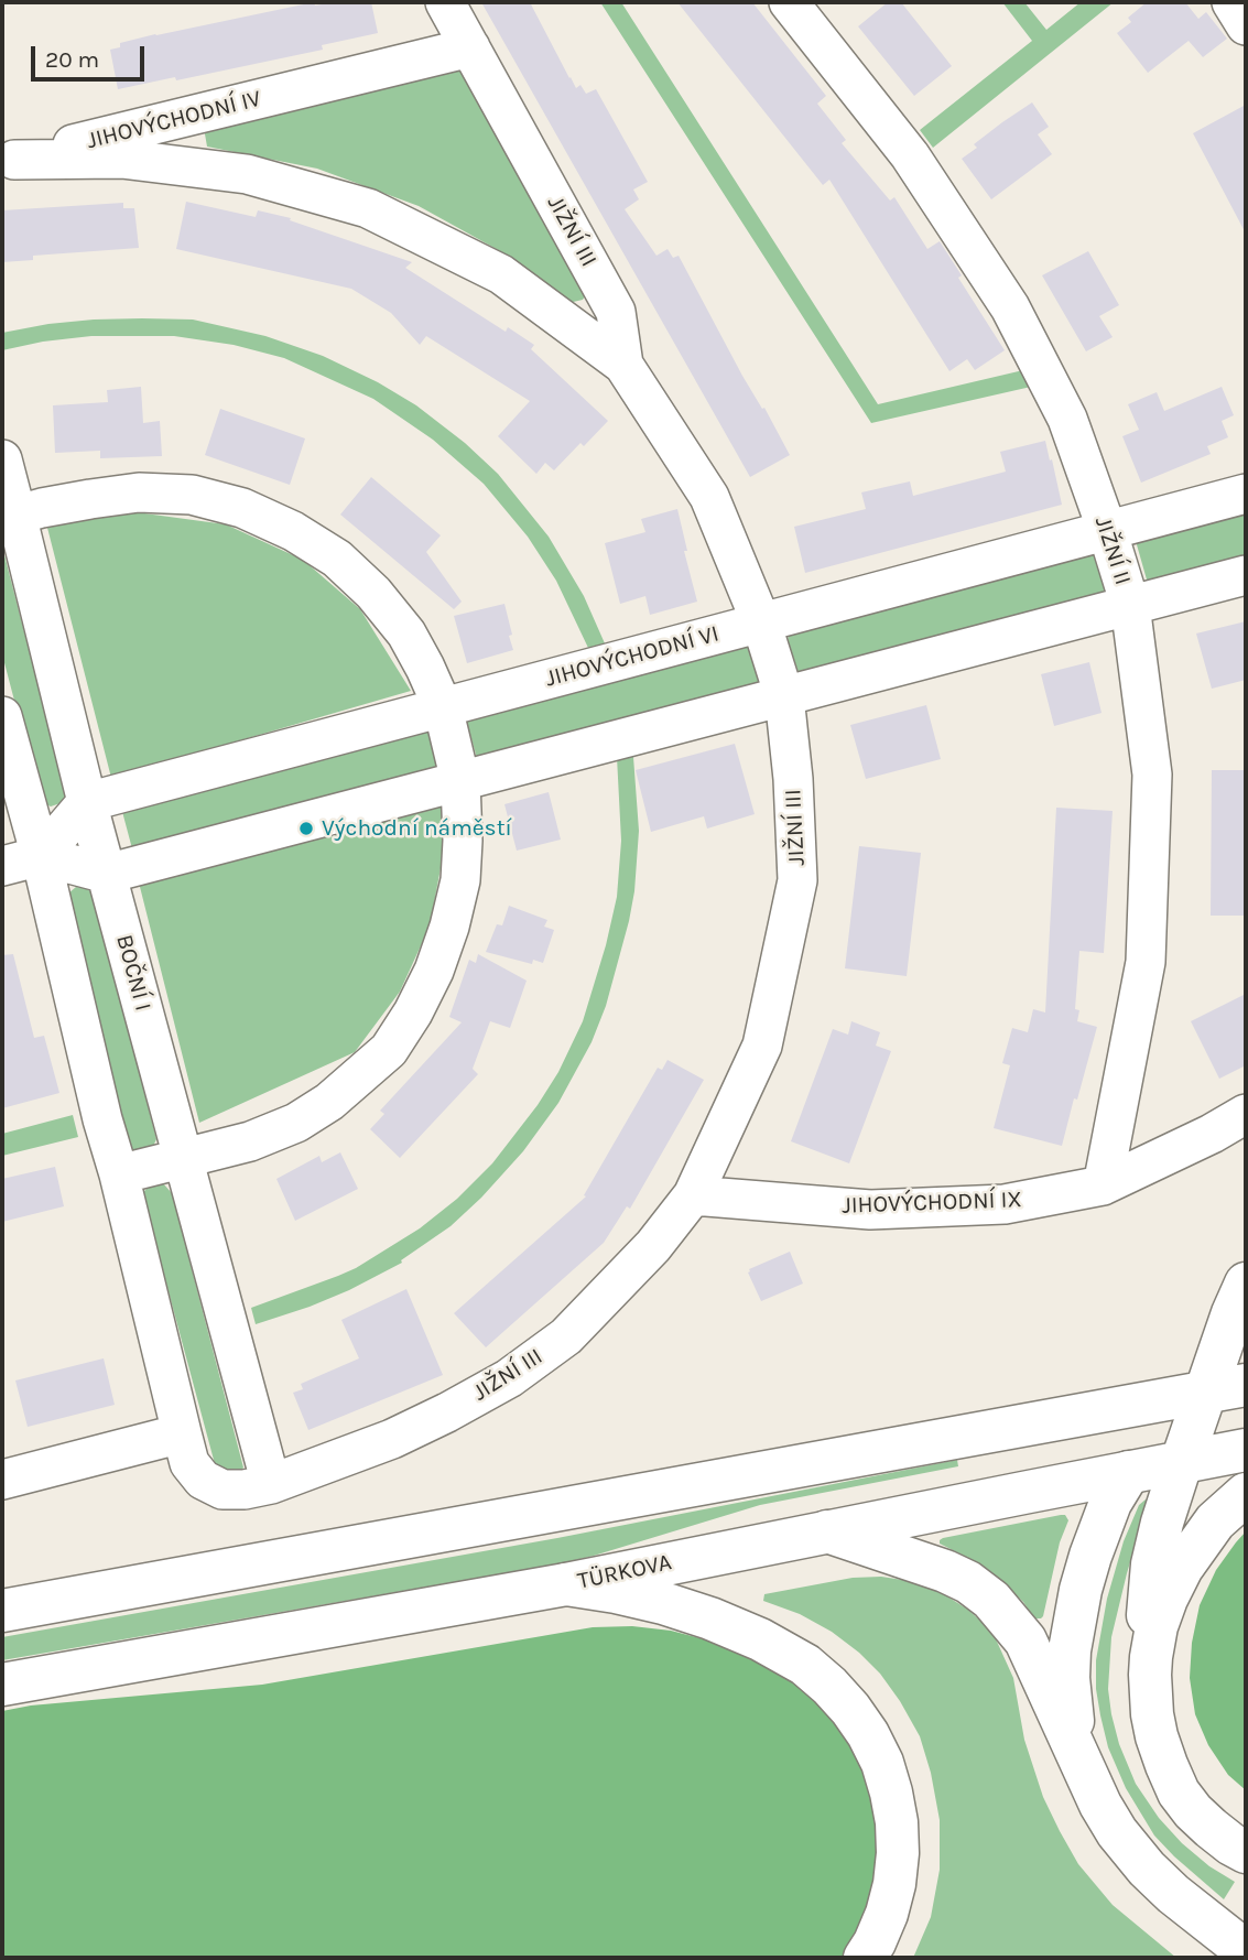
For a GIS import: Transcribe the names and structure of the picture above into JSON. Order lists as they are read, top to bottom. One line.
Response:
{"streets":{"main road":["TÜRKOVA"],"street":["JIHOVÝCHODNÍ IV","JIŽNÍ III","JIŽNÍ II","JIHOVÝCHODNÍ VI","BOČNÍ I","JIHOVÝCHODNÍ IX"]},"crossings":[["JIHOVÝCHODNÍ IV","JIŽNÍ III"],["JIŽNÍ III","JIHOVÝCHODNÍ VI"],["JIŽNÍ III","BOČNÍ I"],["JIŽNÍ III","JIHOVÝCHODNÍ IX"],["JIŽNÍ II","JIHOVÝCHODNÍ VI"],["JIŽNÍ II","JIHOVÝCHODNÍ IX"],["JIHOVÝCHODNÍ VI","BOČNÍ I"]],"places":["Východní náměstí"],"scale_bar":"20 m"}
